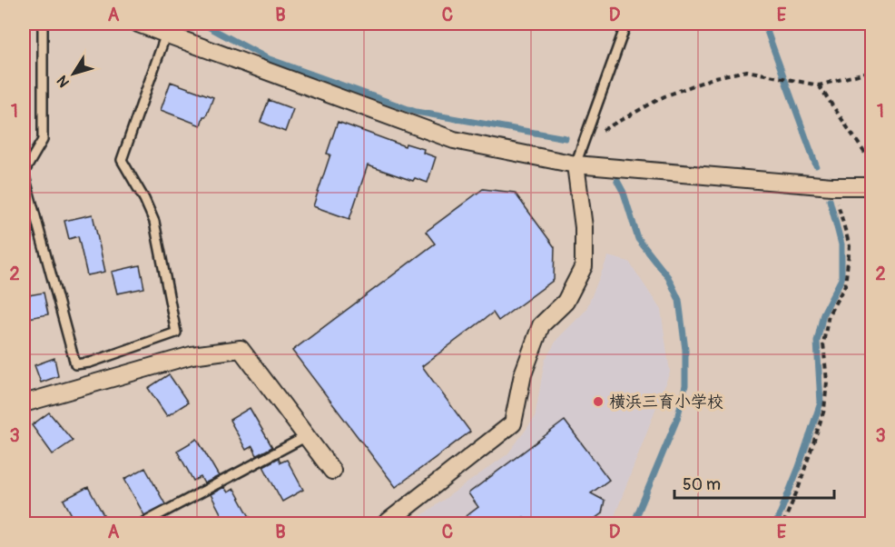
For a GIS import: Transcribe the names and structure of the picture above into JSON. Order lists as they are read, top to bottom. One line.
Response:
{"places":["横浜三育小学校"],"scale_bar":"50 m","north":"bottom left","grid":{"columns":["A","B","C","D","E"],"rows":["1","2","3"]}}
